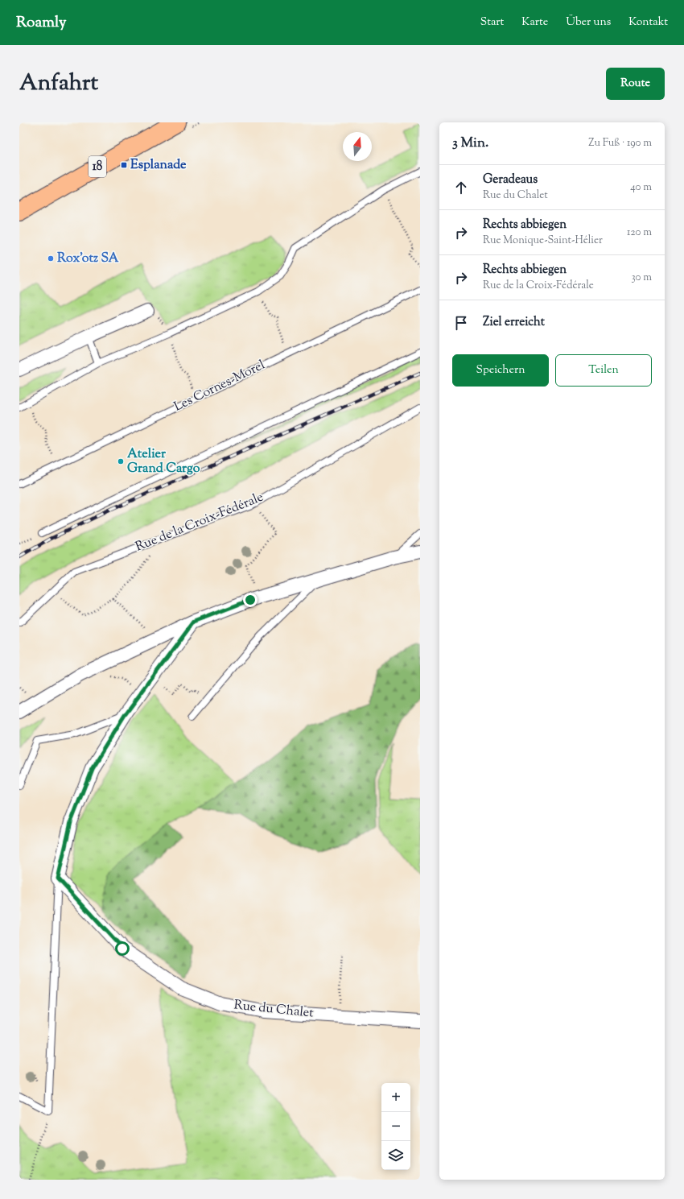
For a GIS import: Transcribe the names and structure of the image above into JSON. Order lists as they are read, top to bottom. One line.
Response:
{"streets":{"main road":["18"],"street":["Rue du Chalet"],"lane":["Les Cornes-Morel","Rue de la Croix-Fédérale"]},"places":{"transit":["Esplanade"],"other":["Rox'otz SA","Atelier Grand Cargo"]},"north":"top","page":{"header":"Roamly","nav":["Start","Karte","Über uns","Kontakt"],"title":"Anfahrt","buttons":["Route",["Speichern","Teilen"]],"heading":["3 Min.","Zu Fuß · 190 m"],"list":[["Geradeaus","Rue du Chalet","40 m"],["Rechts abbiegen","Rue Monique-Saint-Hélier","120 m"],["Rechts abbiegen","Rue de la Croix-Fédérale","30 m"],"Ziel erreicht"],"map_buttons":["+","−"]}}
